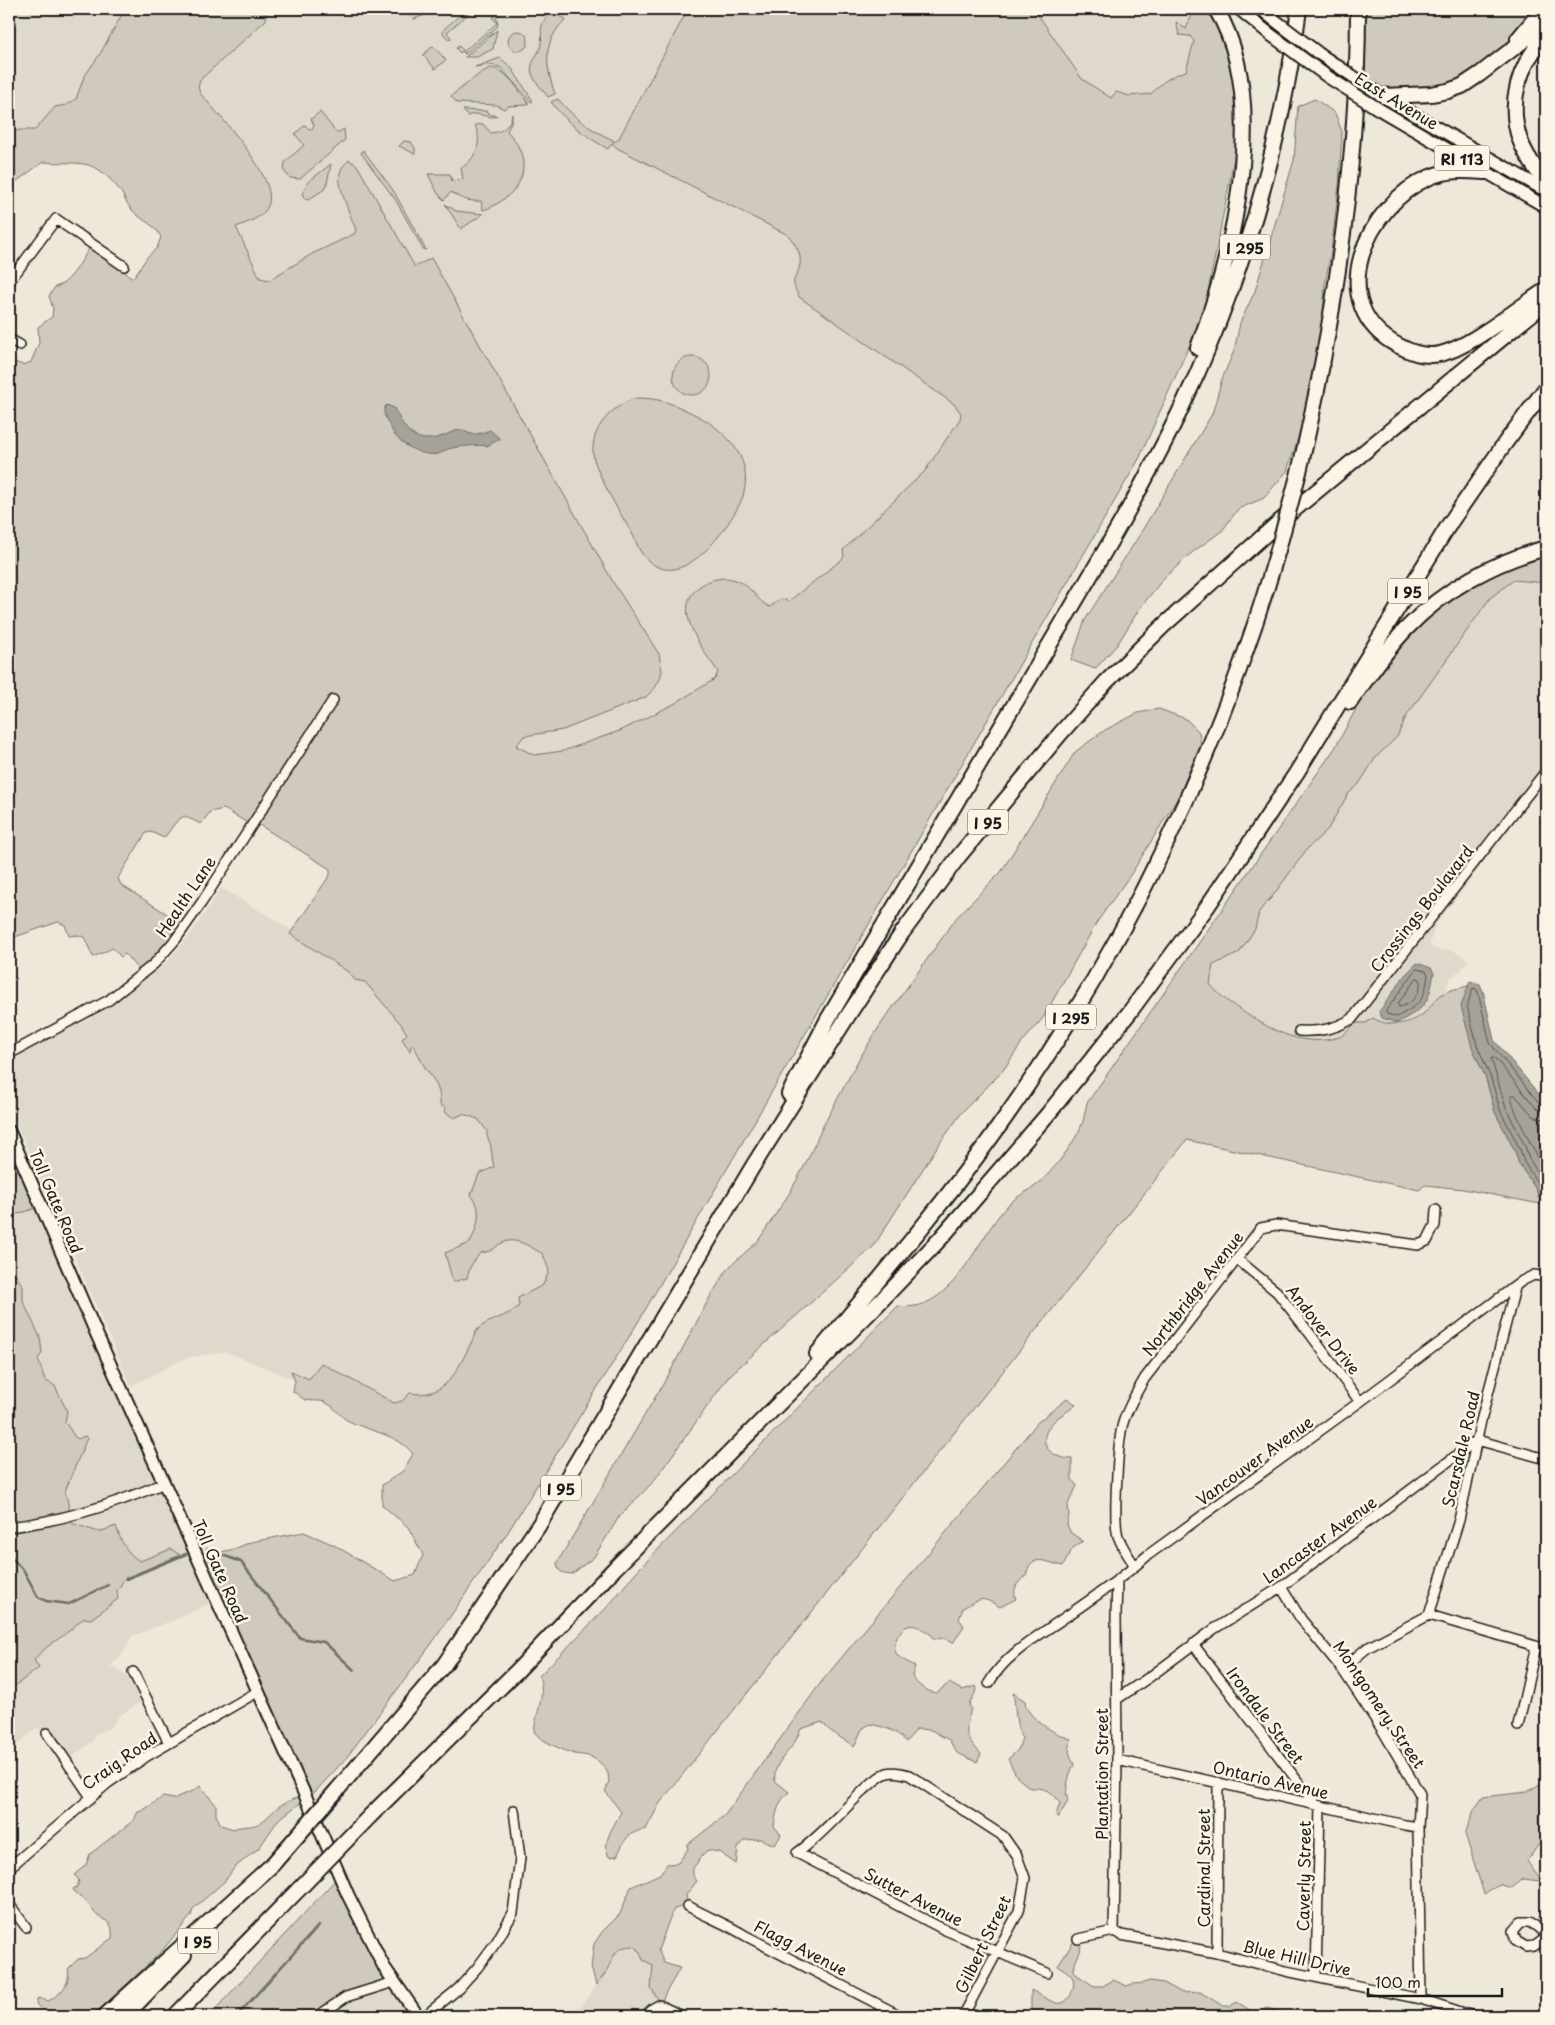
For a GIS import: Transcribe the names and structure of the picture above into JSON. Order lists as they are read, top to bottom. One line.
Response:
{"streets":{"highway":["I 295","I 95"],"main road":["East Avenue","RI 113","Toll Gate Road"],"street":["Health Lane","Crossings Boulavard","Northbridge Avenue","Andover Drive","Scarsdale Road","Vancouver Avenue","Lancaster Avenue","Montgomery Street","Irondale Street","Craig Road","Plantation Street","Ontario Avenue","Cardinal Street","Caverly Street","Sutter Avenue","Gilbert Street","Flagg Avenue","Blue Hill Drive"]},"crossings":[["I 295","I 95"],["Toll Gate Road","Craig Road"],["Northbridge Avenue","Andover Drive"],["Northbridge Avenue","Vancouver Avenue"],["Andover Drive","Vancouver Avenue"],["Scarsdale Road","Vancouver Avenue"],["Scarsdale Road","Lancaster Avenue"],["Vancouver Avenue","Plantation Street"],["Lancaster Avenue","Montgomery Street"],["Lancaster Avenue","Irondale Street"],["Lancaster Avenue","Plantation Street"],["Montgomery Street","Ontario Avenue"],["Montgomery Street","Blue Hill Drive"],["Irondale Street","Ontario Avenue"],["Irondale Street","Caverly Street"],["Plantation Street","Ontario Avenue"],["Plantation Street","Blue Hill Drive"],["Ontario Avenue","Cardinal Street"],["Ontario Avenue","Caverly Street"],["Cardinal Street","Blue Hill Drive"],["Caverly Street","Blue Hill Drive"],["Sutter Avenue","Gilbert Street"]],"scale_bar":"100 m"}
